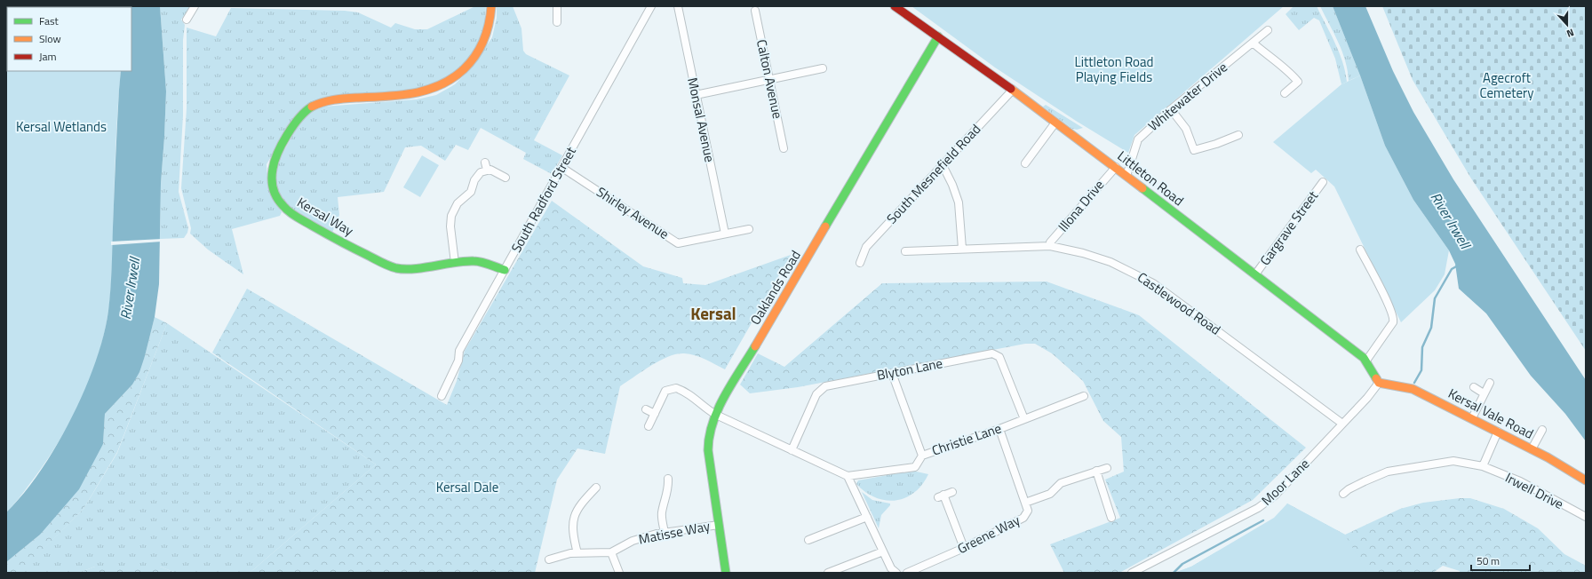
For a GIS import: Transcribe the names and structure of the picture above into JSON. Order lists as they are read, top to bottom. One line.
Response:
{"streets":{"street":["Calton Avenue","Whitewater Drive","Monsal Avenue","South Mesnefield Road","Littleton Road","South Radford Street","Illona Drive","Shirley Avenue","Kersal Way","Gargrave Street","Oaklands Road","Castlewood Road","Blyton Lane","Kersal Vale Road","Christie Lane","Moor Lane","Irwell Drive","Matisse Way","Greene Way"]},"crossings":[["Whitewater Drive","Littleton Road"],["Monsal Avenue","Shirley Avenue"],["South Mesnefield Road","Littleton Road"],["Littleton Road","Illona Drive"],["Littleton Road","Gargrave Street"],["Littleton Road","Oaklands Road"],["Littleton Road","Kersal Vale Road"],["Littleton Road","Moor Lane"],["South Radford Street","Shirley Avenue"],["South Radford Street","Kersal Way"],["Illona Drive","Castlewood Road"],["Oaklands Road","Matisse Way"],["Castlewood Road","Moor Lane"],["Blyton Lane","Christie Lane"],["Kersal Vale Road","Moor Lane"],["Christie Lane","Greene Way"]],"districts":["Kersal"],"water":["River Irwell"],"parks":["Littleton Road Playing Fields","Agecroft Cemetery","Kersal Wetlands","Kersal Dale"],"legend":["Fast","Slow","Jam"],"scale_bar":"50 m","north":"bottom"}
